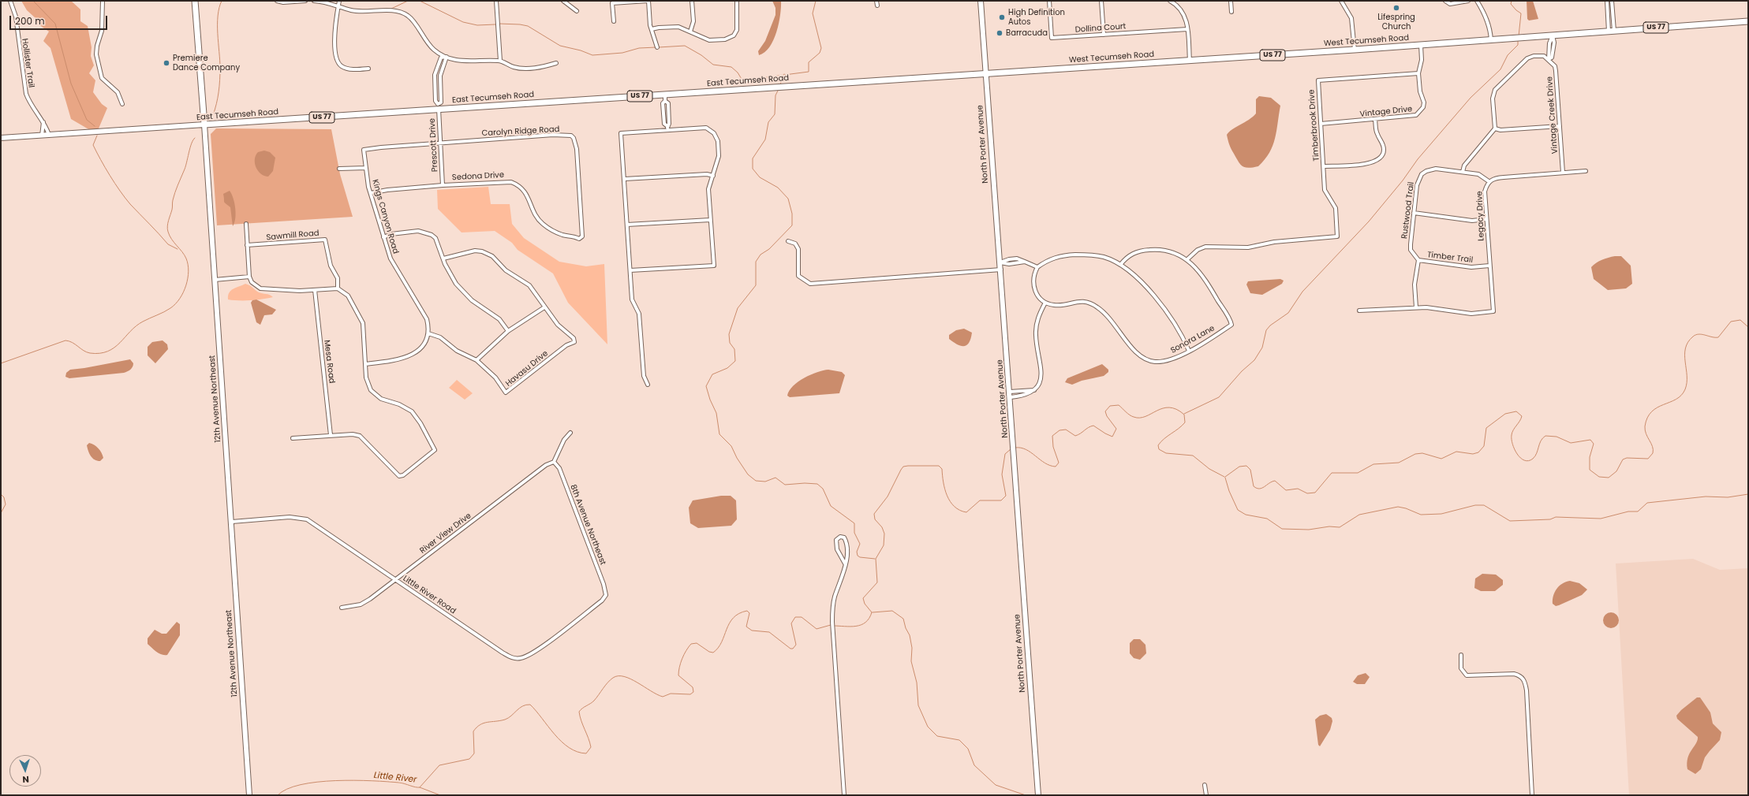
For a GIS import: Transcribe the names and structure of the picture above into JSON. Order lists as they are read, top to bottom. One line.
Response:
{"streets":{"main road":["US 77","West Tecumseh Road","East Tecumseh Road","North Porter Avenue","12th Avenue Northeast"],"street":["Dollina Court","Hollister Trail","Vintage Drive","Vintage Creek Drive","Timberbrook Drive","Carolyn Ridge Road","Prescott Drive","Sedona Drive","Rustwood Trail","Legacy Drive","Kings Canyon Road","Sawmill Road","Timber Trail","Sonora Lane","Mesa Road","Havasu Drive","8th Avenue Northeast","River View Drive","Little River Road"]},"crossings":[["West Tecumseh Road","East Tecumseh Road"],["West Tecumseh Road","Vintage Drive"],["West Tecumseh Road","North Porter Avenue"],["Hollister Trail","East Tecumseh Road"],["East Tecumseh Road","North Porter Avenue"],["East Tecumseh Road","Prescott Drive"],["East Tecumseh Road","12th Avenue Northeast"],["Vintage Drive","Timberbrook Drive"],["Vintage Creek Drive","Legacy Drive"],["Timberbrook Drive","Sonora Lane"],["Carolyn Ridge Road","Prescott Drive"],["Carolyn Ridge Road","Sedona Drive"],["Carolyn Ridge Road","Kings Canyon Road"],["Prescott Drive","Sedona Drive"],["Sedona Drive","Kings Canyon Road"],["Rustwood Trail","Legacy Drive"],["Rustwood Trail","Timber Trail"],["Legacy Drive","Timber Trail"],["Kings Canyon Road","Havasu Drive"],["12th Avenue Northeast","Little River Road"],["8th Avenue Northeast","River View Drive"],["8th Avenue Northeast","Little River Road"],["River View Drive","Little River Road"]],"water":["Little River"],"places":["Lifespring Church","High Definition Autos","Barracuda","Premiere Dance Company"],"scale_bar":"200 m","north":"bottom"}
